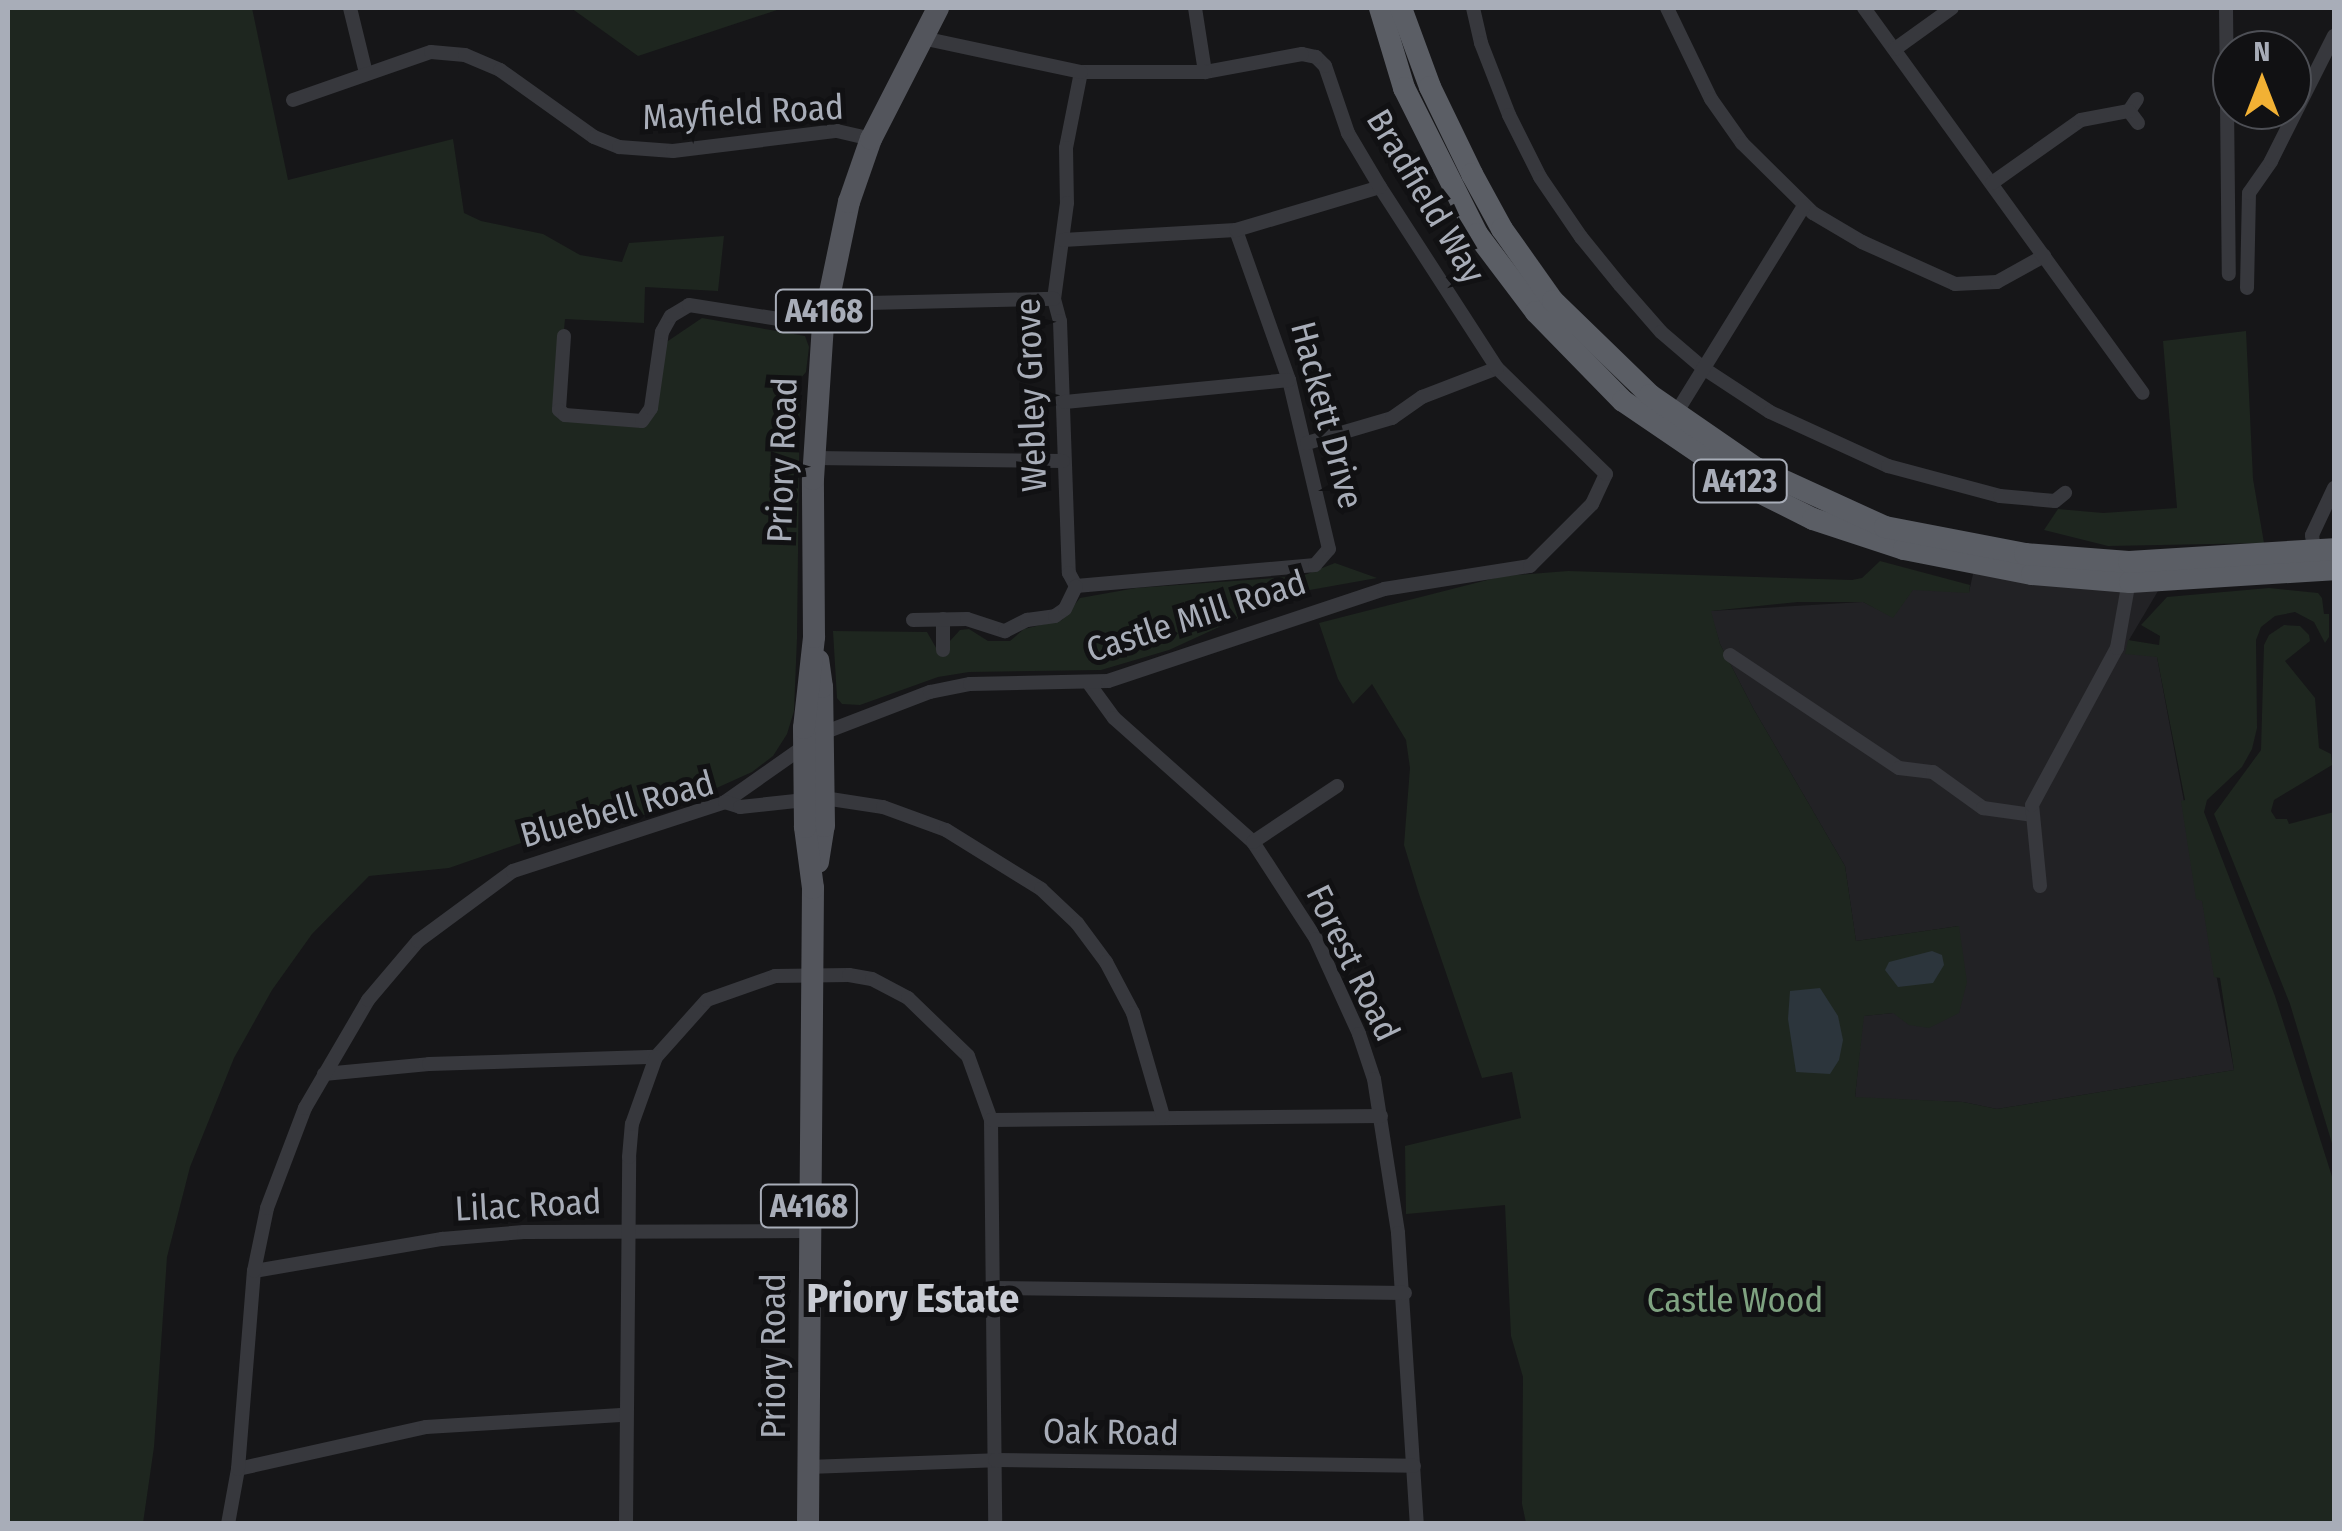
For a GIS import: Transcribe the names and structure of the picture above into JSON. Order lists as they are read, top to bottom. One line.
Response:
{"streets":{"highway":["A4123"],"main road":["A4168","Priory Road"],"street":["Mayfield Road","Bradfield Way","Webley Grove","Hackett Drive","Castle Mill Road","Bluebell Road","Forest Road","Lilac Road","Oak Road"]},"crossings":[["Mayfield Road","Priory Road"],["Bradfield Way","Webley Grove"],["Bradfield Way","Priory Road"],["Bradfield Way","Castle Mill Road"],["Webley Grove","Hackett Drive"],["Priory Road","Castle Mill Road"],["Priory Road","Bluebell Road"],["Priory Road","Lilac Road"],["Priory Road","Oak Road"],["Castle Mill Road","Bluebell Road"],["Castle Mill Road","Forest Road"],["Bluebell Road","Lilac Road"],["Forest Road","Oak Road"]],"districts":["Priory Estate"],"parks":["Castle Wood"],"north":"top"}
